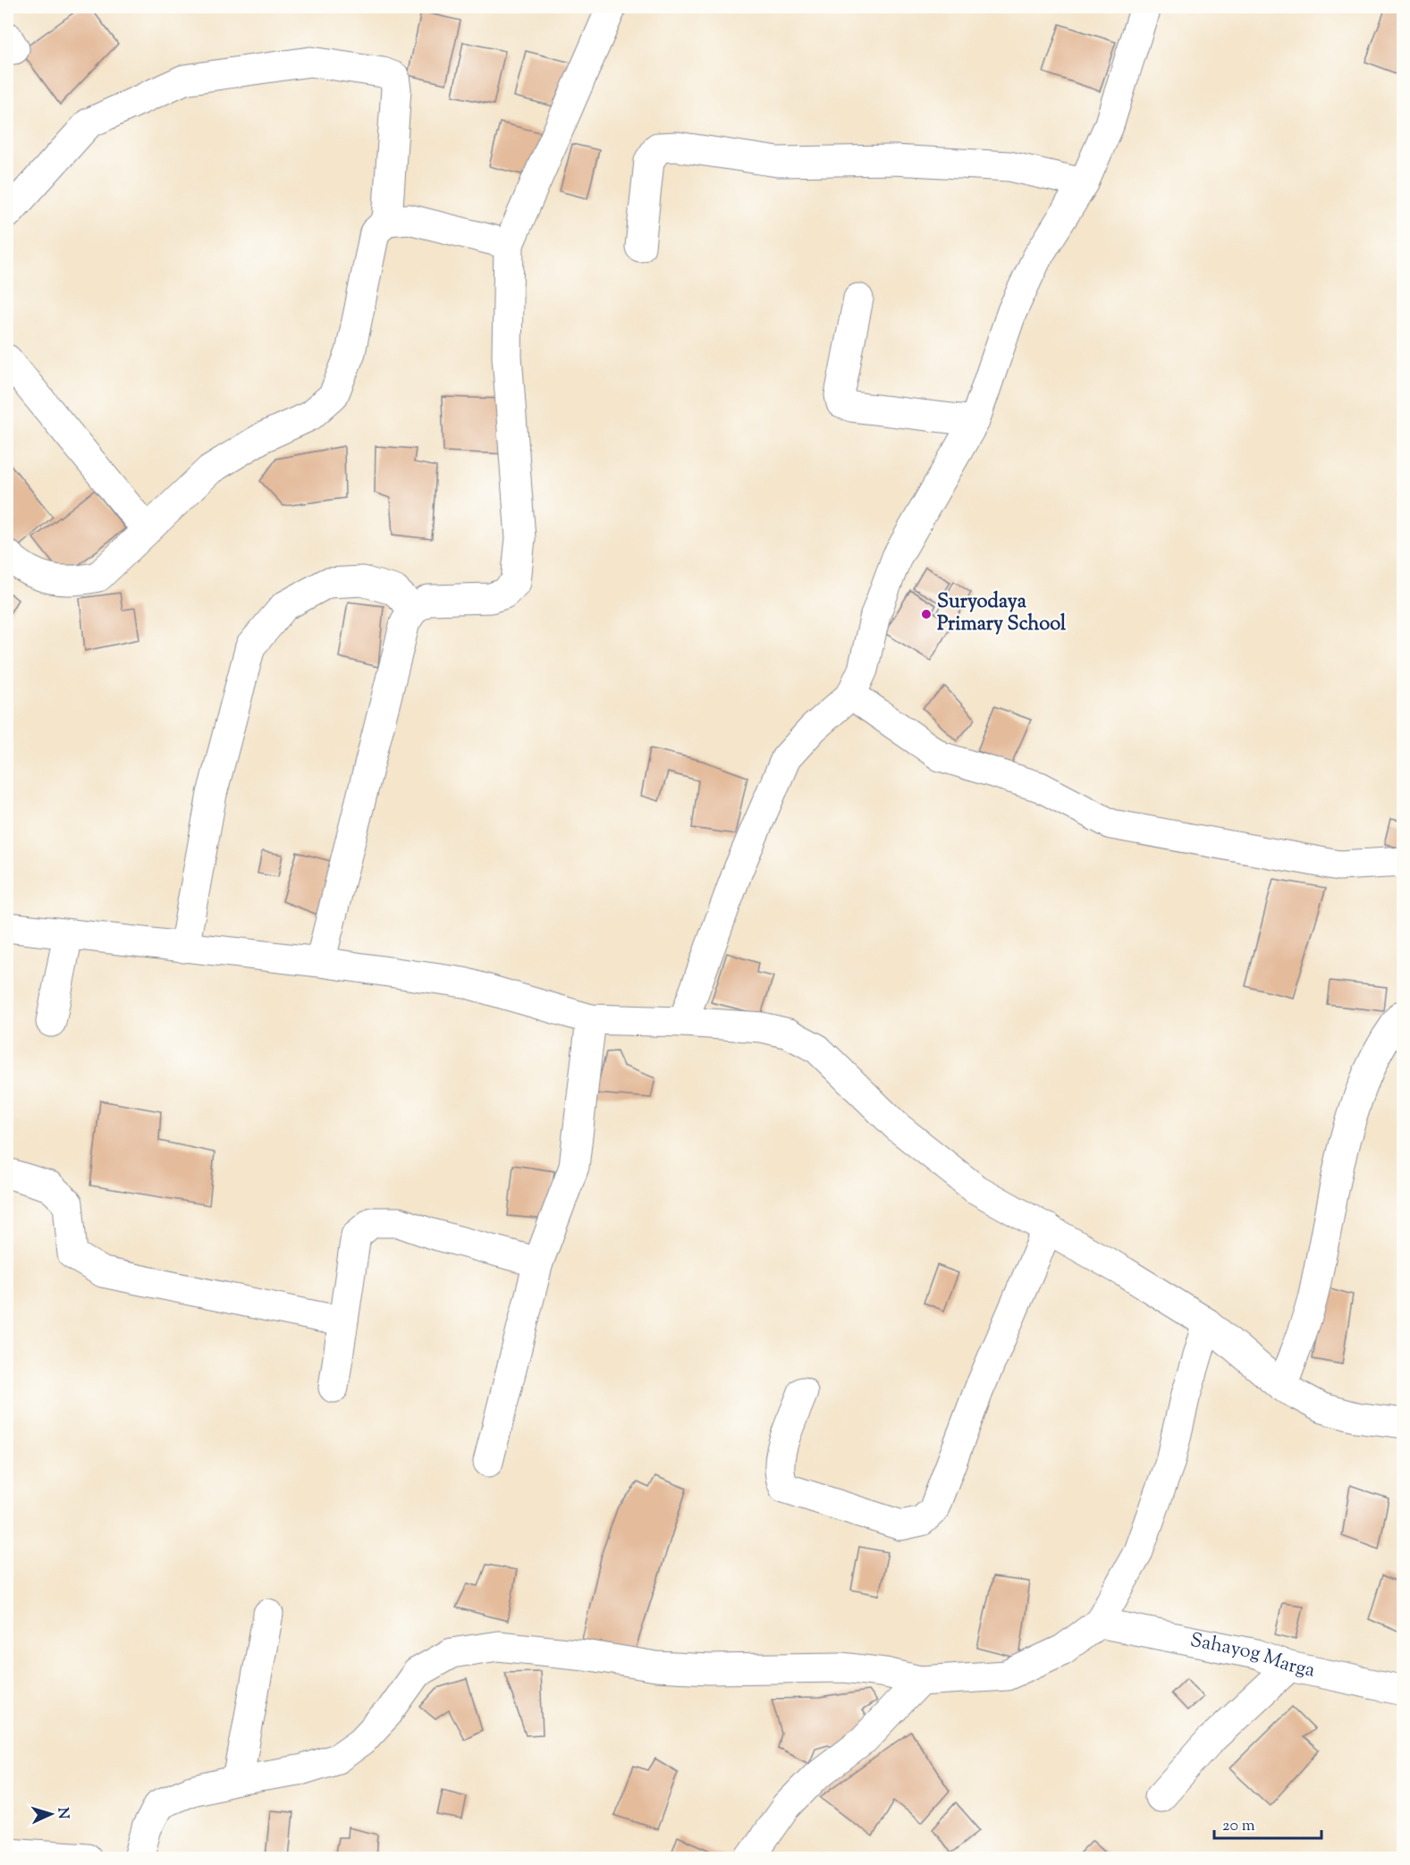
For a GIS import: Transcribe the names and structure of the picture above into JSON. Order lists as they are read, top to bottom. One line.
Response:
{"streets":{"street":["Sahayog Marga"]},"places":["Suryodaya Primary School"],"scale_bar":"20 m","north":"right"}
